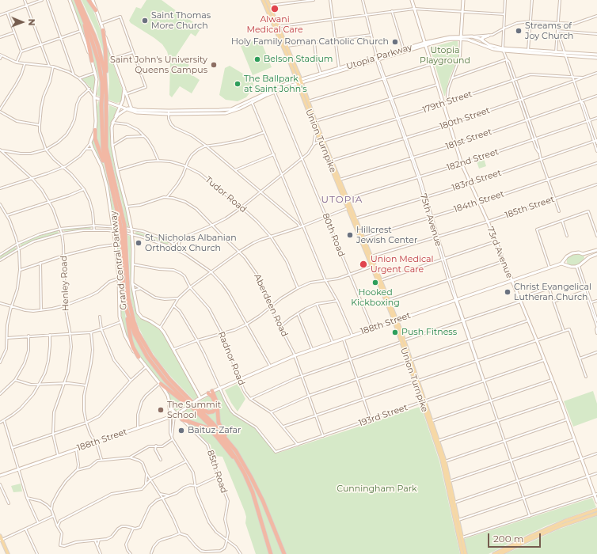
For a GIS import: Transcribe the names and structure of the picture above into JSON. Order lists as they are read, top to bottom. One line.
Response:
{"streets":{"highway":["Grand Central Parkway"],"main road":["Utopia Parkway","Union Turnpike","73rd Avenue","188th Street","85th Road"],"street":["179th Street","180th Street","181st Street","182nd Street","183rd Street","Tudor Road","184th Street","185th Street","75th Avenue","80th Road","Henley Road","Aberdeen Road","Radnor Road","193rd Street"]},"crossings":[["Utopia Parkway","Union Turnpike"],["Utopia Parkway","75th Avenue"],["Utopia Parkway","80th Road"],["Utopia Parkway","73rd Avenue"],["179th Street","180th Street"],["179th Street","Union Turnpike"],["179th Street","75th Avenue"],["179th Street","73rd Avenue"],["180th Street","Union Turnpike"],["180th Street","75th Avenue"],["180th Street","73rd Avenue"],["181st Street","Union Turnpike"],["181st Street","75th Avenue"],["181st Street","73rd Avenue"],["Union Turnpike","182nd Street"],["Union Turnpike","183rd Street"],["Union Turnpike","184th Street"],["Union Turnpike","185th Street"],["Union Turnpike","188th Street"],["Union Turnpike","193rd Street"],["182nd Street","75th Avenue"],["182nd Street","73rd Avenue"],["183rd Street","75th Avenue"],["183rd Street","73rd Avenue"],["Tudor Road","Grand Central Parkway"],["184th Street","75th Avenue"],["184th Street","73rd Avenue"],["185th Street","75th Avenue"],["185th Street","73rd Avenue"],["75th Avenue","188th Street"],["75th Avenue","193rd Street"],["80th Road","188th Street"],["73rd Avenue","188th Street"],["73rd Avenue","193rd Street"],["Grand Central Parkway","Aberdeen Road"],["Grand Central Parkway","188th Street"],["Grand Central Parkway","Radnor Road"],["Grand Central Parkway","85th Road"],["Henley Road","188th Street"],["Aberdeen Road","188th Street"],["Aberdeen Road","193rd Street"],["188th Street","Radnor Road"],["188th Street","193rd Street"],["188th Street","85th Road"],["Radnor Road","193rd Street"]],"districts":["UTOPIA"],"parks":["Utopia Playground","Cunningham Park"],"places":["Alwani Medical Care","Saint Thomas More Church","Streams of Joy Church","Holy Family Roman Catholic Church","Belson Stadium","Saint John's University Queens Campus","The Ballpark at Saint John's","Hillcrest Jewish Center","St. Nicholas Albanian Orthodox Church","Union Medical Urgent Care","Hooked Kickboxing","Christ Evangelical Lutheran Church","Push Fitness","The Summit School","Baituz-Zafar"],"scale_bar":"200 m","north":"right"}
